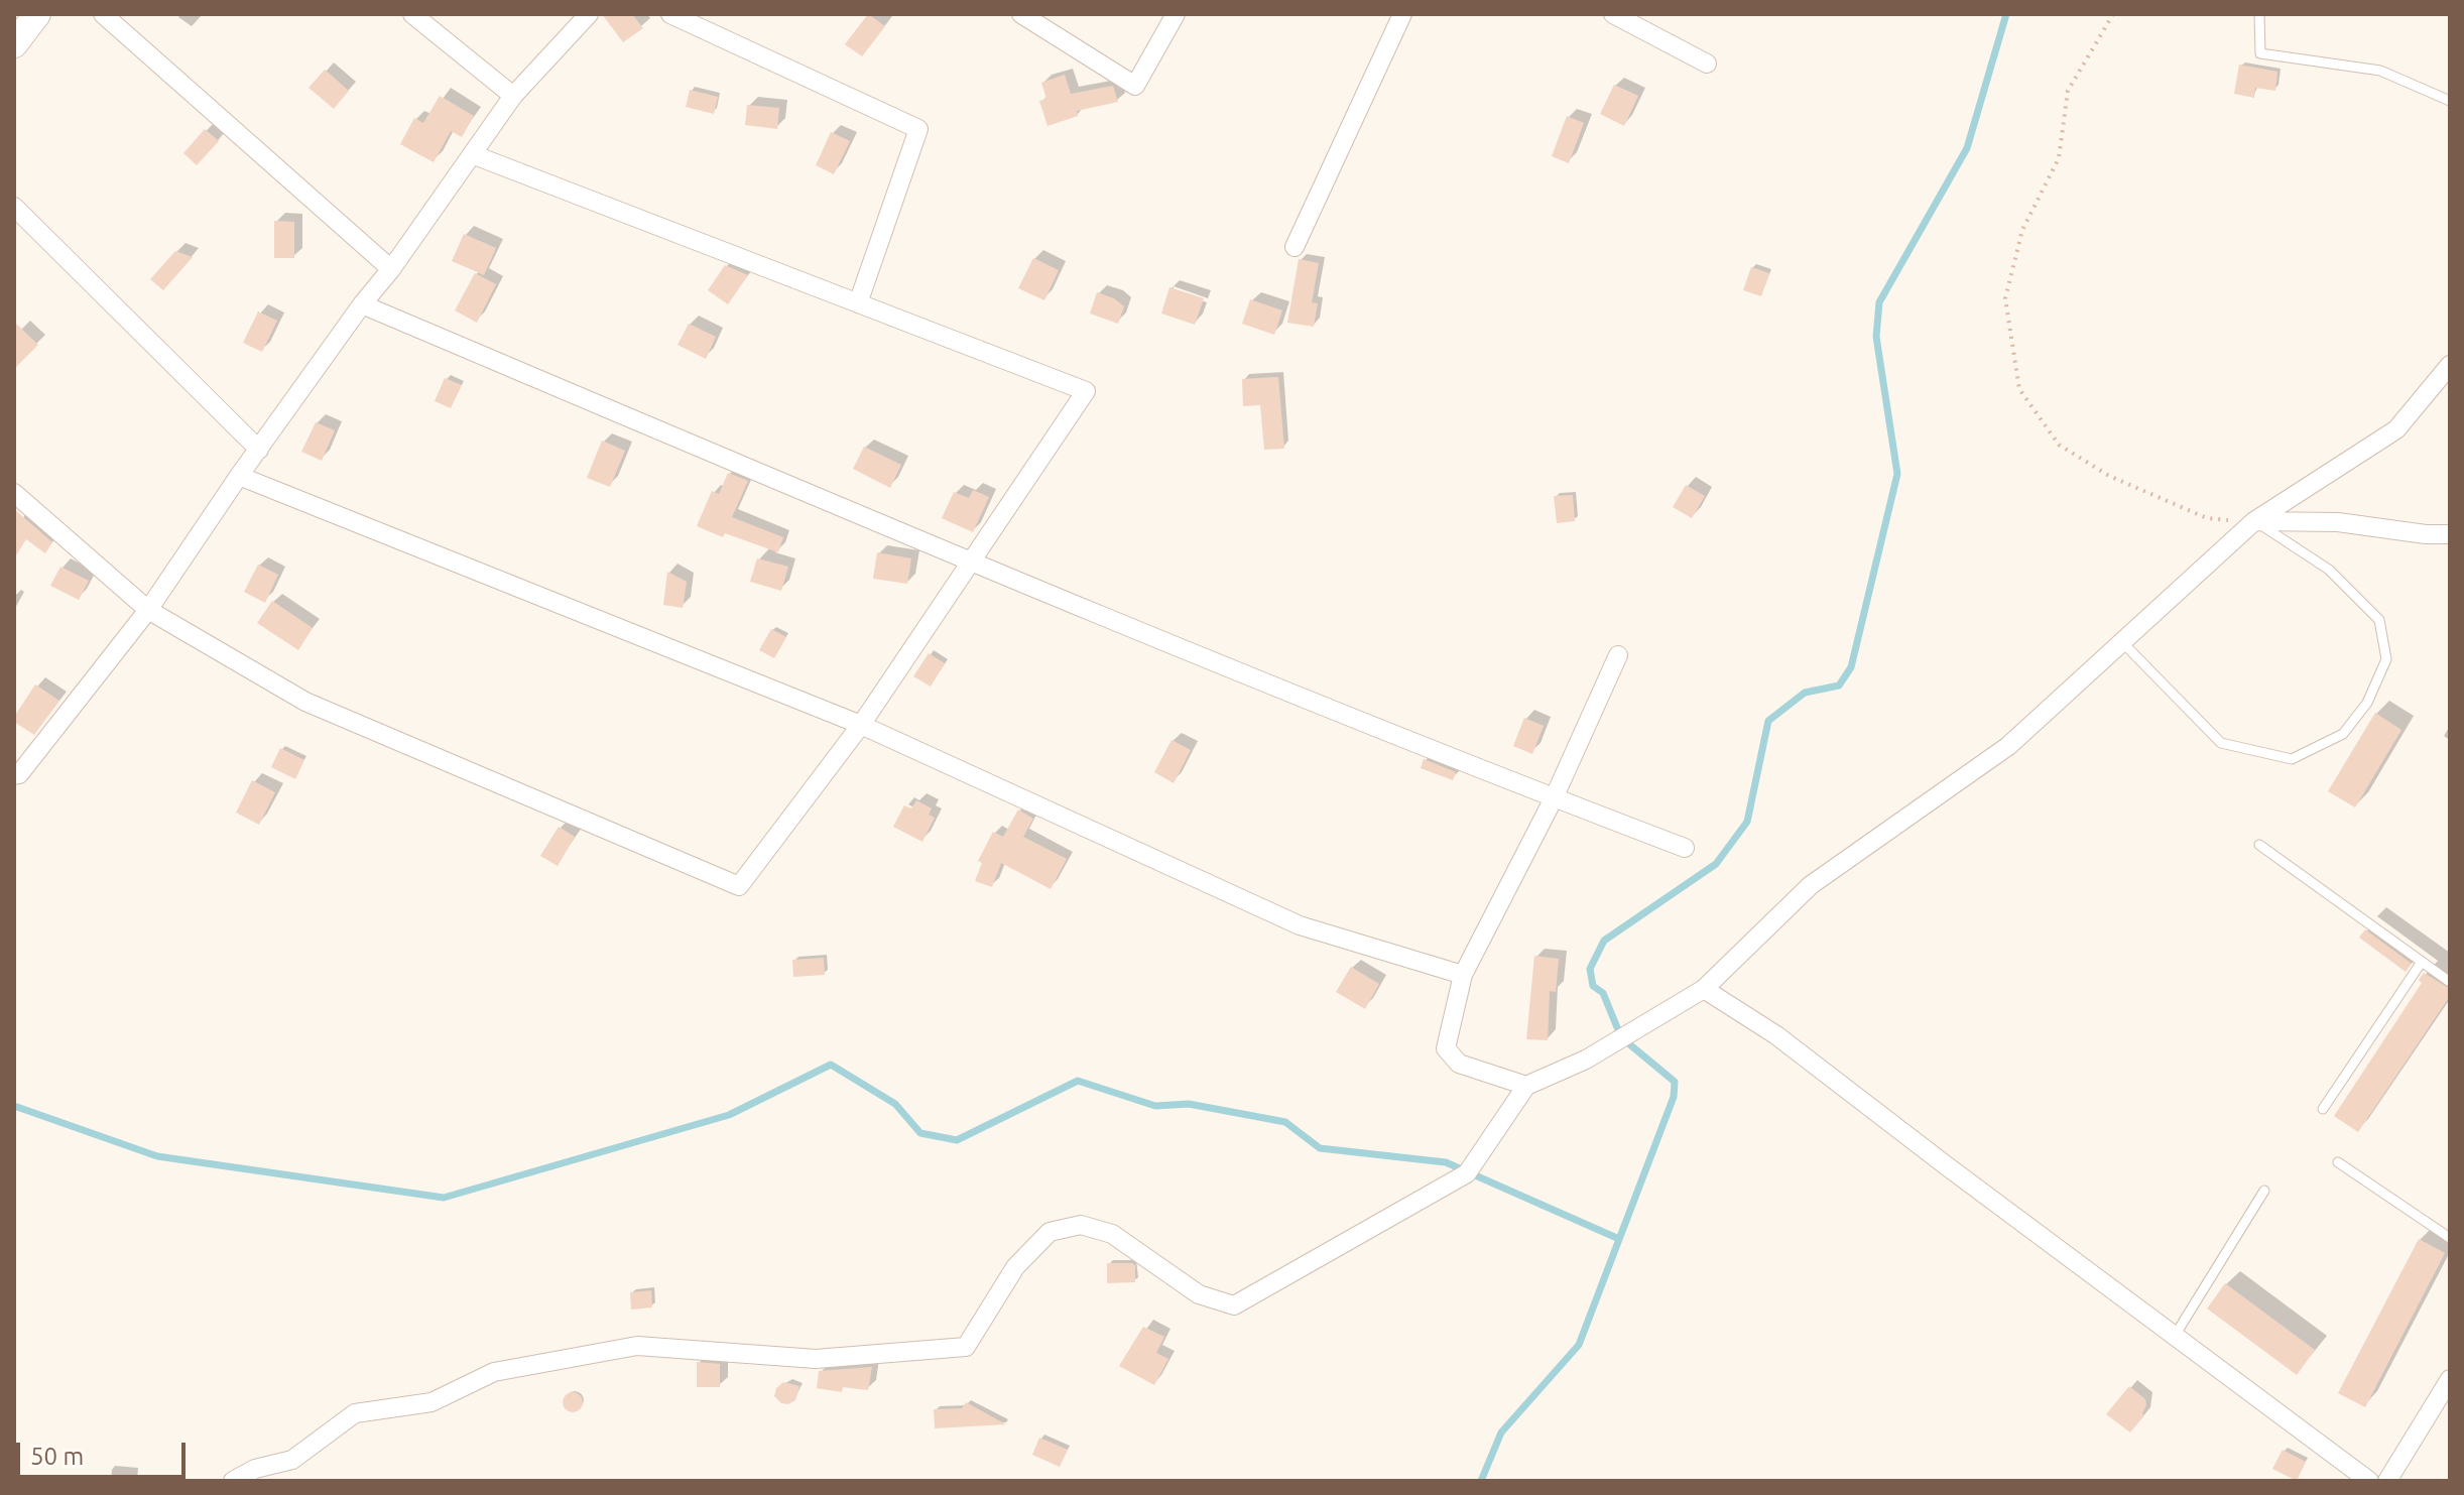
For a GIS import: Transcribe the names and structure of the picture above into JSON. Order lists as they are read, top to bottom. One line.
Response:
{"scale_bar":"50 m"}
